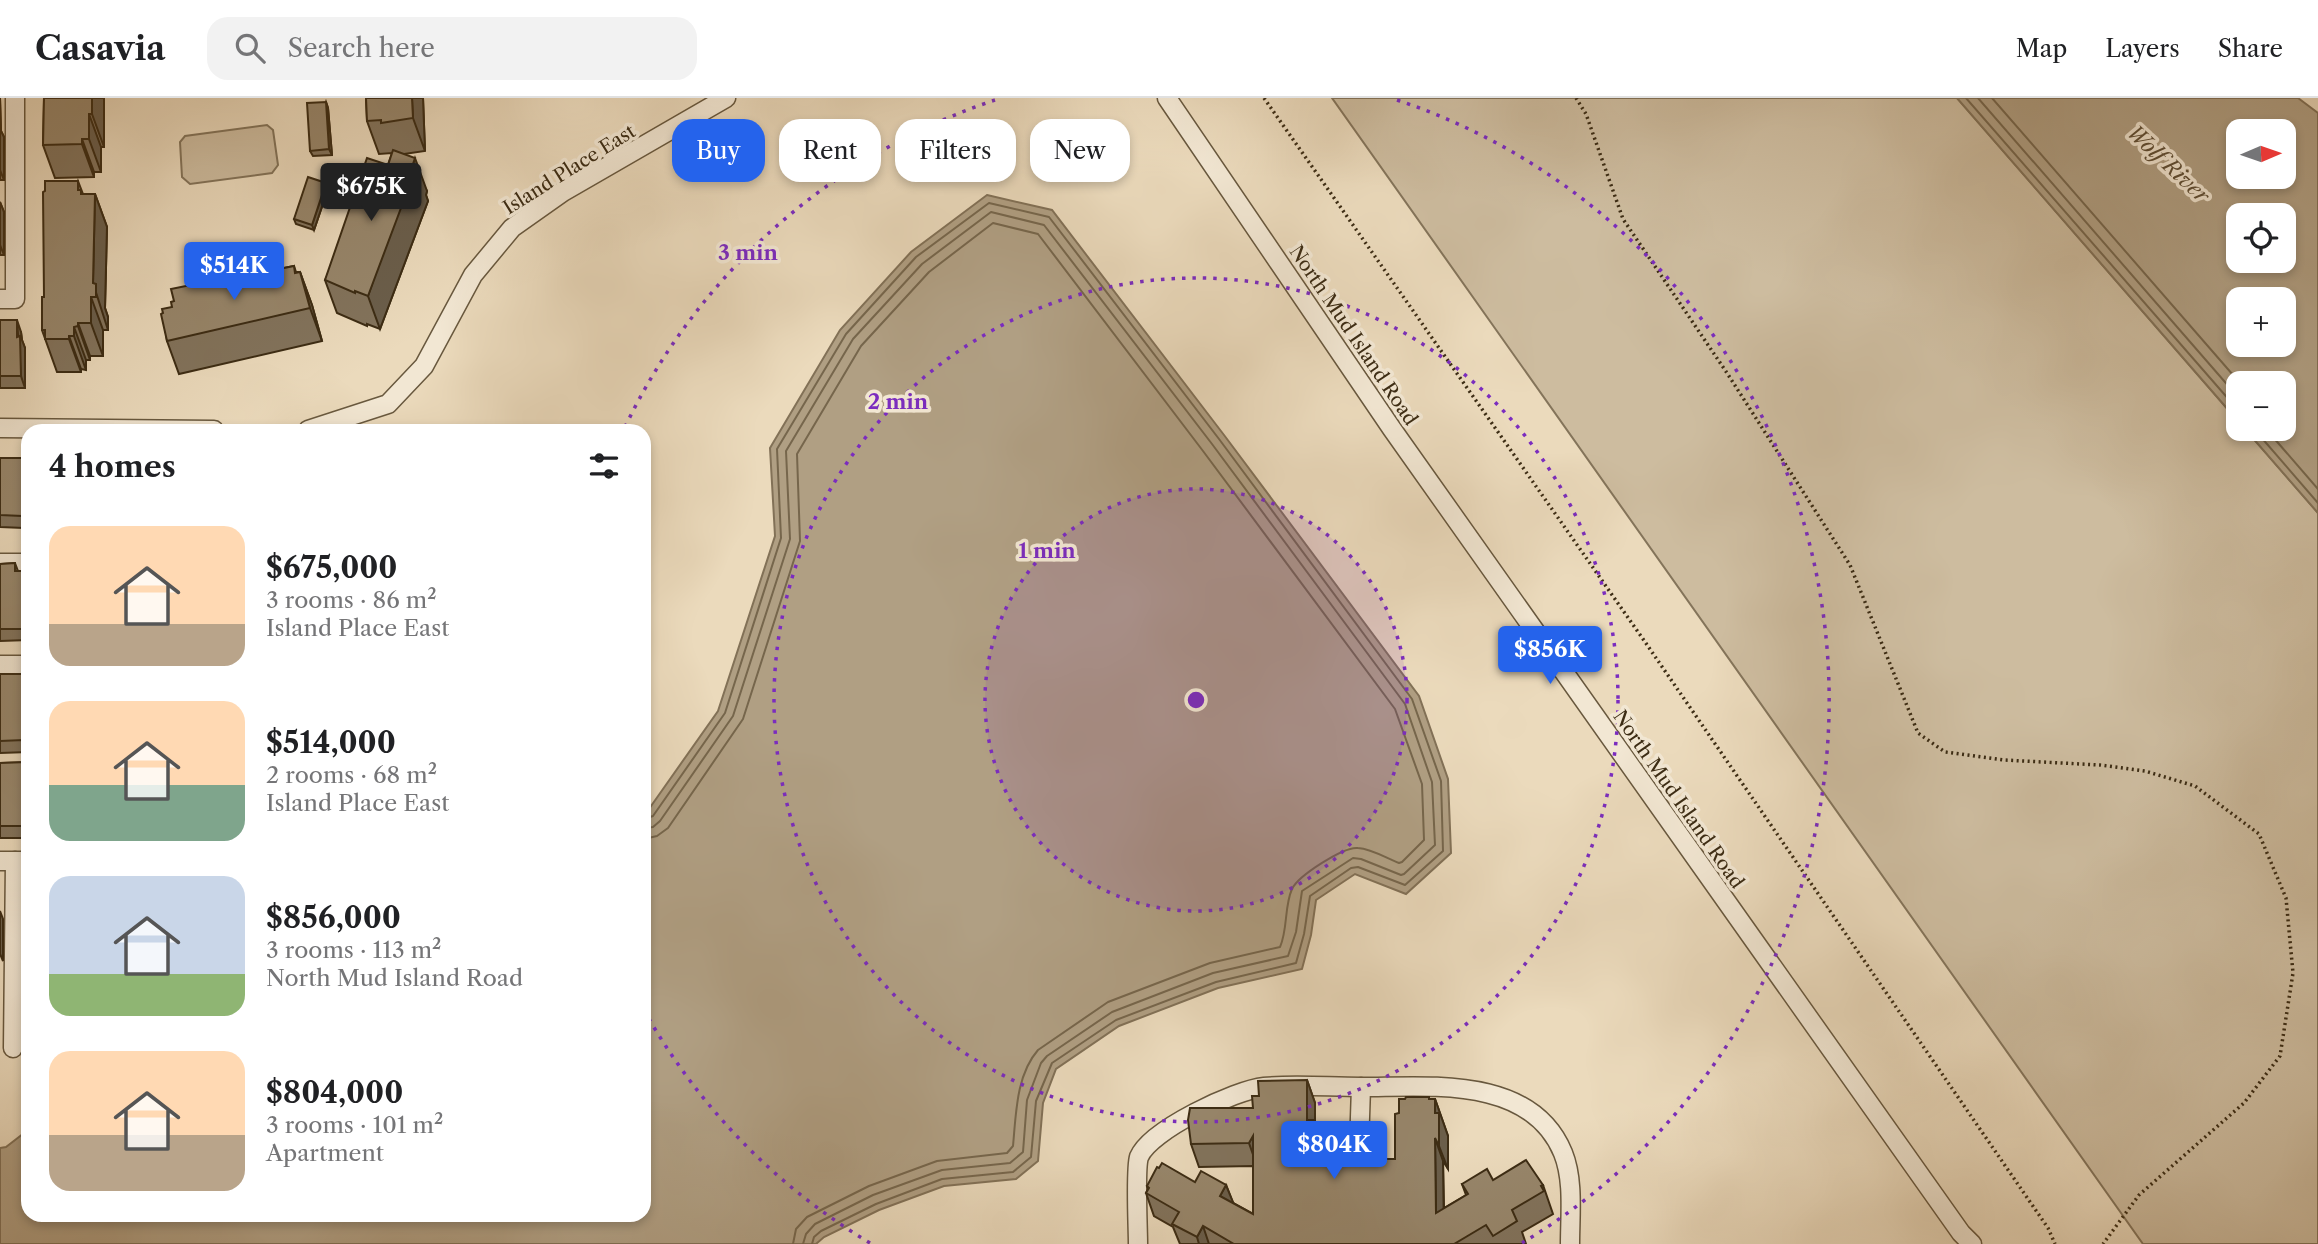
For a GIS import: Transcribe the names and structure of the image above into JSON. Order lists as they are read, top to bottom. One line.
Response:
{"streets":{"street":["Island Place East","North Mud Island Road"]},"water":["Wolf River"],"north":"right","page":{"header":"Casavia","search":"Search here","nav":["Map","Layers","Share"],"map_buttons":["+","−"],"chip":["Buy","Rent","Filters","New"],"price":["$675K","$514K","$856K","$804K"],"heading":"4 homes","list":[{"name":"$675,000","note":"3 rooms · 86 m² · Island Place East"},{"name":"$514,000","note":"2 rooms · 68 m² · Island Place East"},{"name":"$856,000","note":"3 rooms · 113 m² · North Mud Island Road"},{"name":"$804,000","note":"3 rooms · 101 m² · Apartment"}]},"rings":["3 min","2 min","1 min"]}
